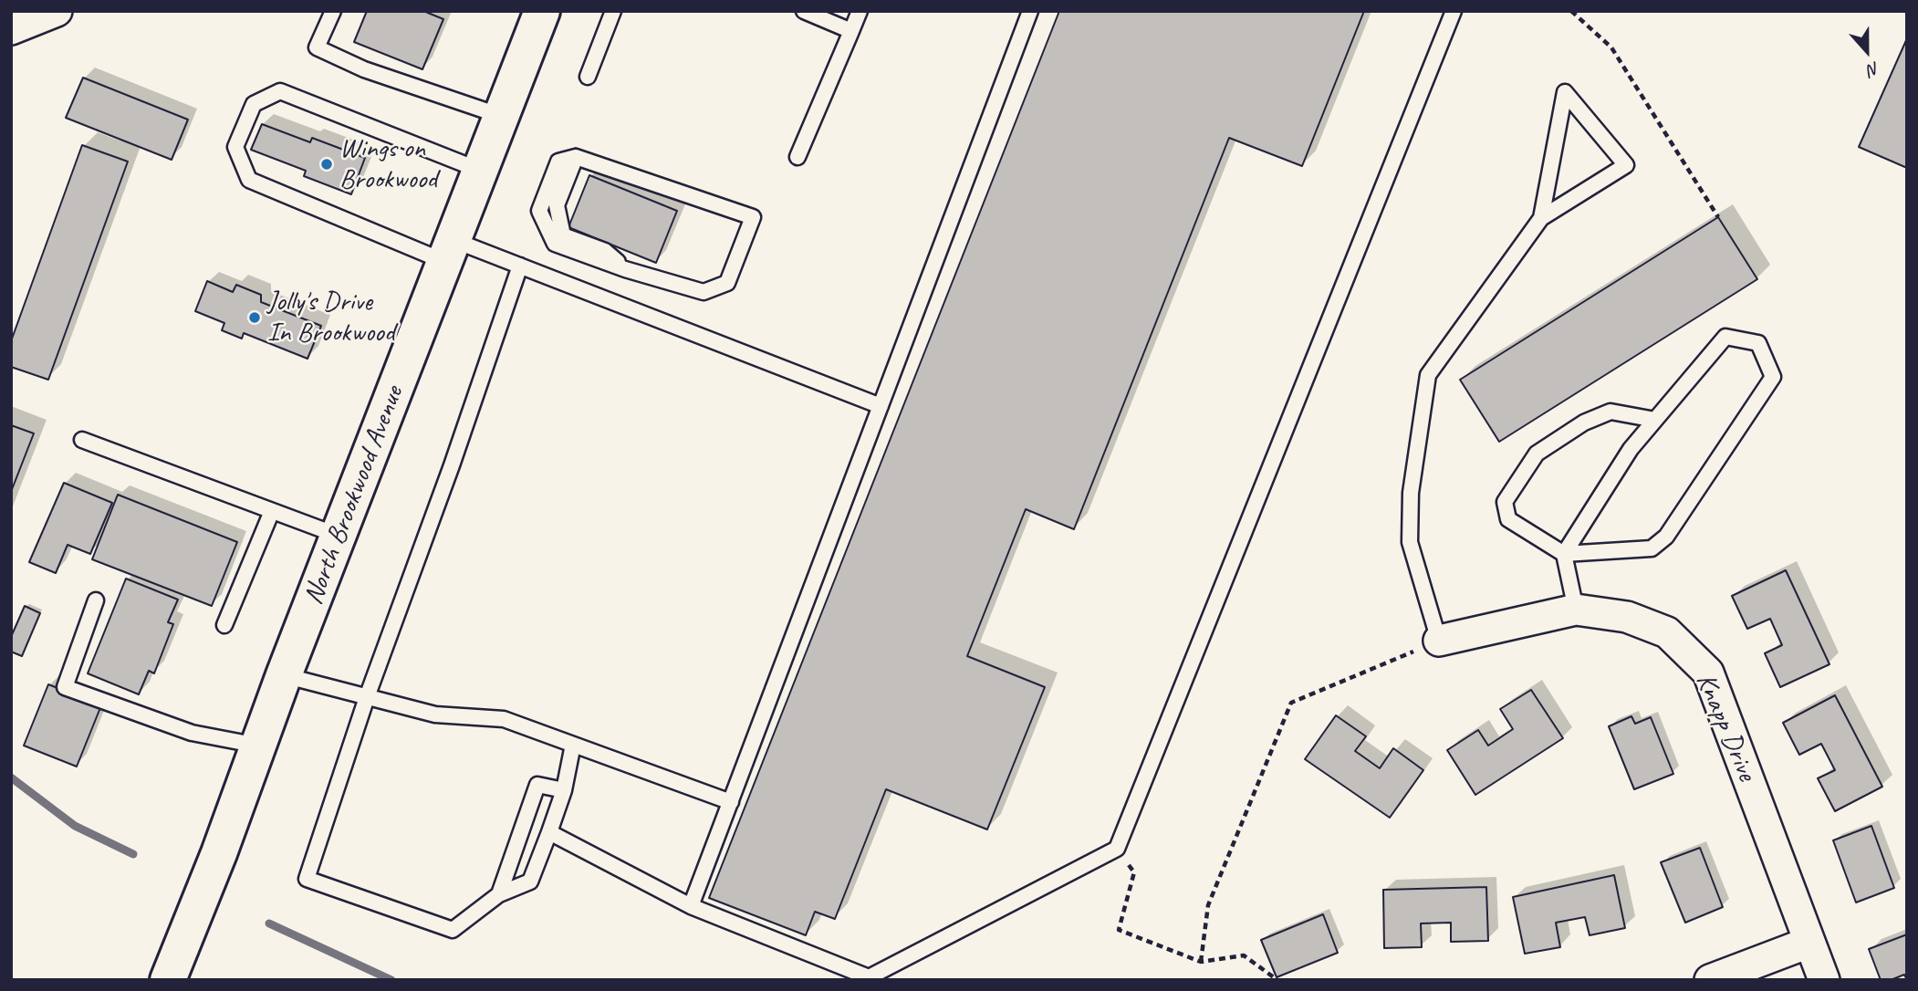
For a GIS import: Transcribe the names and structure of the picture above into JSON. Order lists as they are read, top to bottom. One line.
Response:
{"streets":{"street":["North Brookwood Avenue","Knapp Drive"]},"places":["Wings on Brookwood","Jolly's Drive In Brookwood"],"north":"bottom"}
